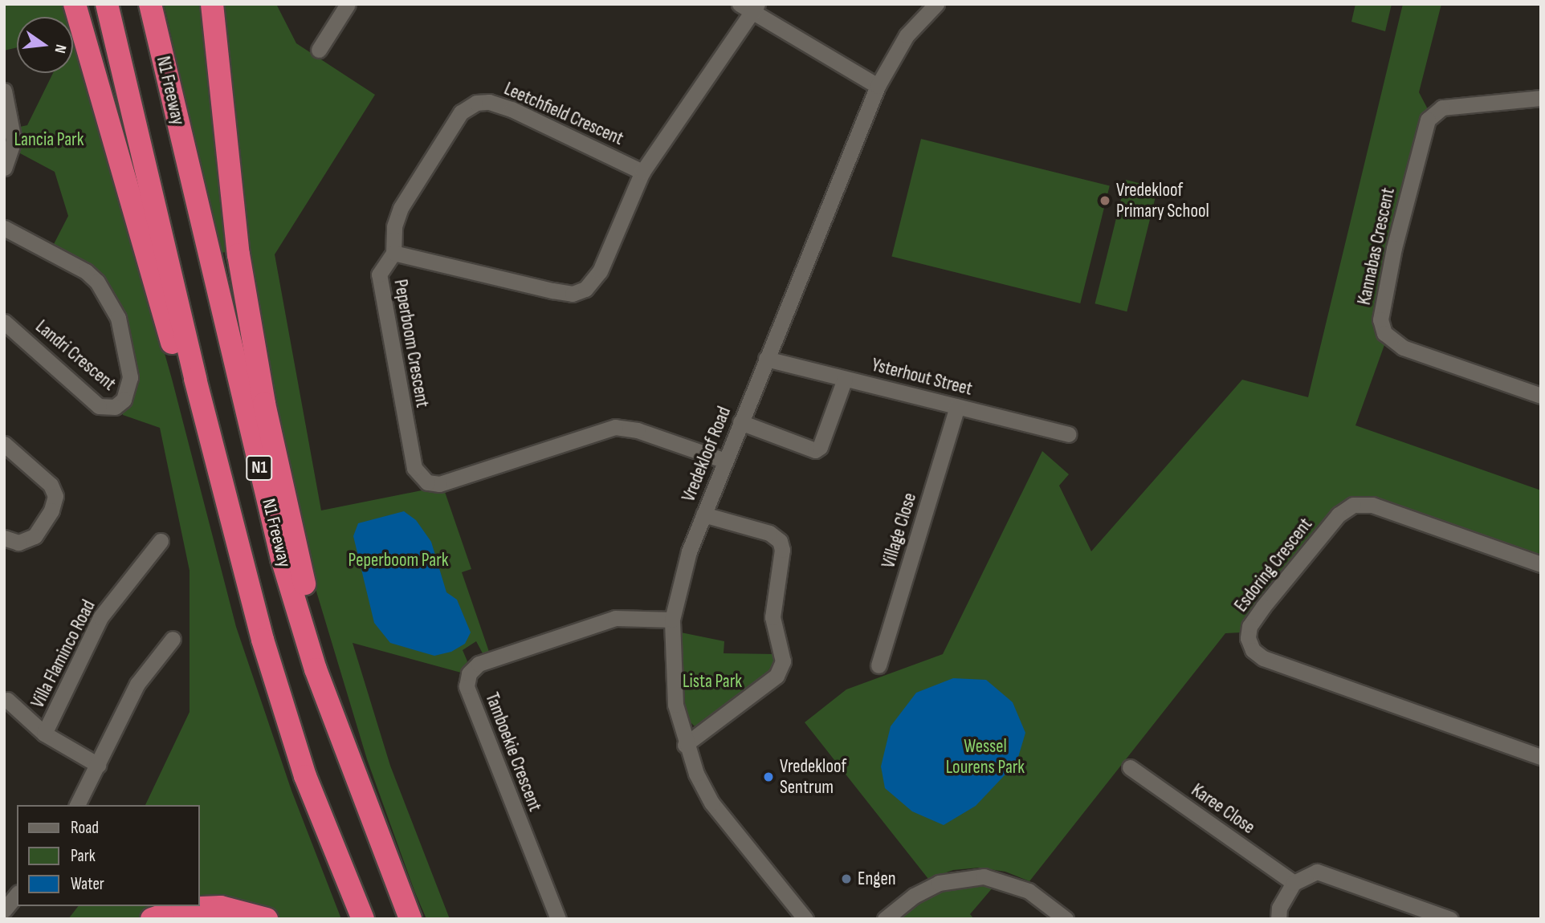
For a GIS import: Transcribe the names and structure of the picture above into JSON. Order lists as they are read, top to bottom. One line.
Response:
{"streets":{"highway":["N1 Freeway","N1"],"street":["Leetchfield Crescent","Kannabas Crescent","Peperboom Crescent","Landri Crescent","Ysterhout Street","Vredekloof Road","Village Close","Esdoring Crescent","Villa Flaminco Road","Tamboekie Crescent","Karee Close"]},"crossings":[["Leetchfield Crescent","Peperboom Crescent"],["Peperboom Crescent","Vredekloof Road"],["Ysterhout Street","Vredekloof Road"],["Ysterhout Street","Village Close"],["Vredekloof Road","Tamboekie Crescent"]],"parks":["Lancia Park","Peperboom Park","Lista Park","Wessel Lourens Park"],"places":["Vredekloof Primary School","Vredekloof Sentrum","Engen"],"legend":["Road","Park","Water"],"north":"right"}
